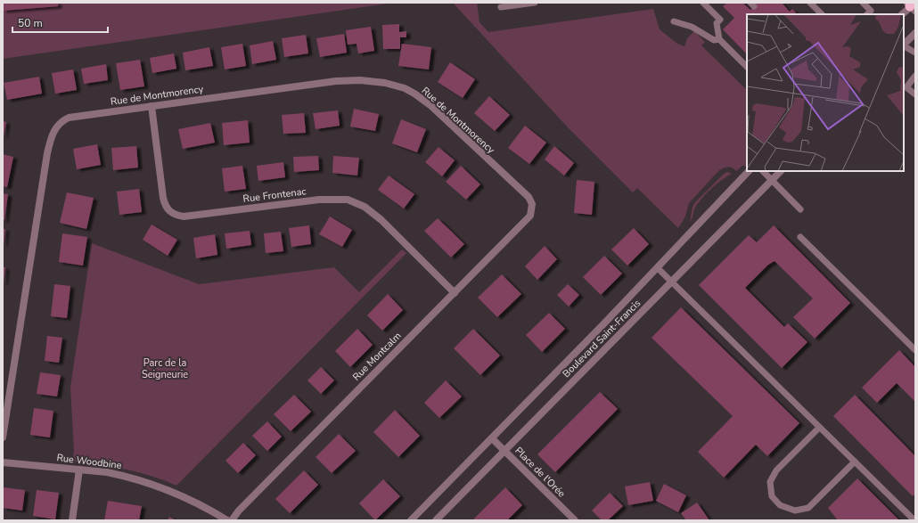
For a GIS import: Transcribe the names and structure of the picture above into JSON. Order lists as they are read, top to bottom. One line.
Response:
{"streets":{"street":["Rue de Montmorency","Rue Frontenac","Boulevard Saint-Francis","Rue Montcalm","Rue Woodbine","Place de l'Orée"]},"crossings":[["Rue de Montmorency","Rue Frontenac"],["Rue de Montmorency","Rue Montcalm"],["Rue Frontenac","Rue Montcalm"],["Boulevard Saint-Francis","Place de l'Orée"]],"parks":["Parc de la Seigneurie"],"scale_bar":"50 m"}
